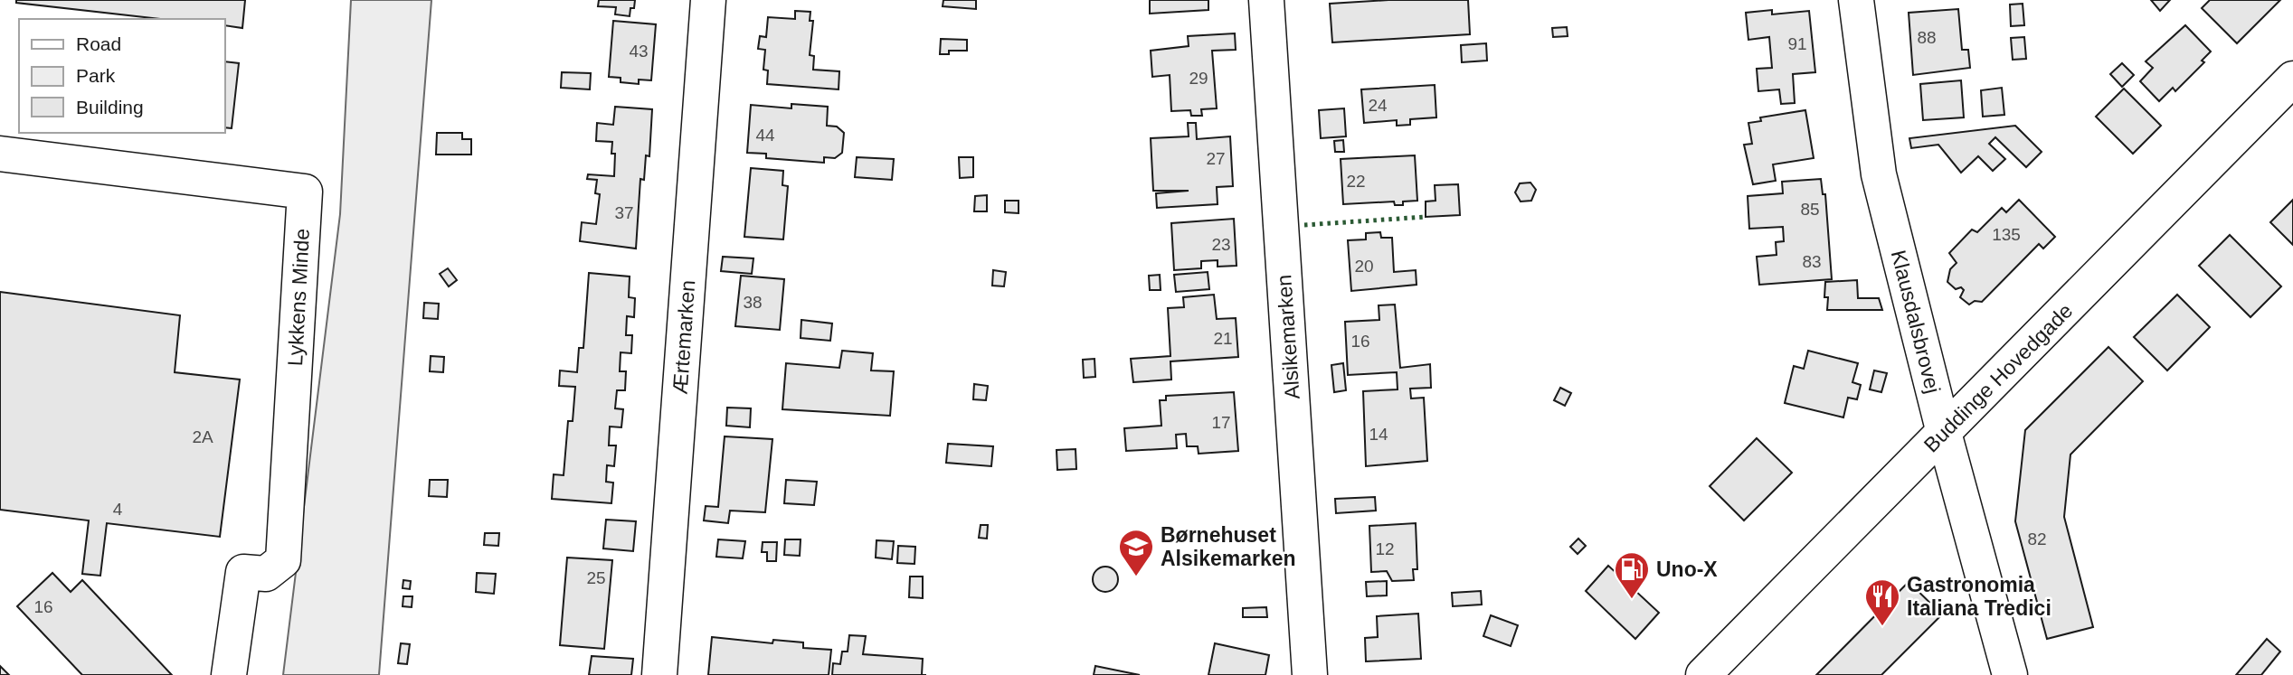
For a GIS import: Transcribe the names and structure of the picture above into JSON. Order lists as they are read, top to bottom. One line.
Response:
{"streets":{"street":["Lykkens Minde","Klausdalsbrovej","Ærtemarken","Alsikemarken","Buddinge Hovedgade"]},"crossings":[["Klausdalsbrovej","Buddinge Hovedgade"]],"places":{"school or university":["Børnehuset Alsikemarken"],"fuel station":["Uno-X"],"restaurant":["Gastronomia Italiana Tredici"]},"house_numbers":["88","91","43","29","24","44","27","22","85","37","135","23","83","20","38","21","16","17","14","2A","4","82","12","25","16"],"legend":["Road","Park","Building"]}
